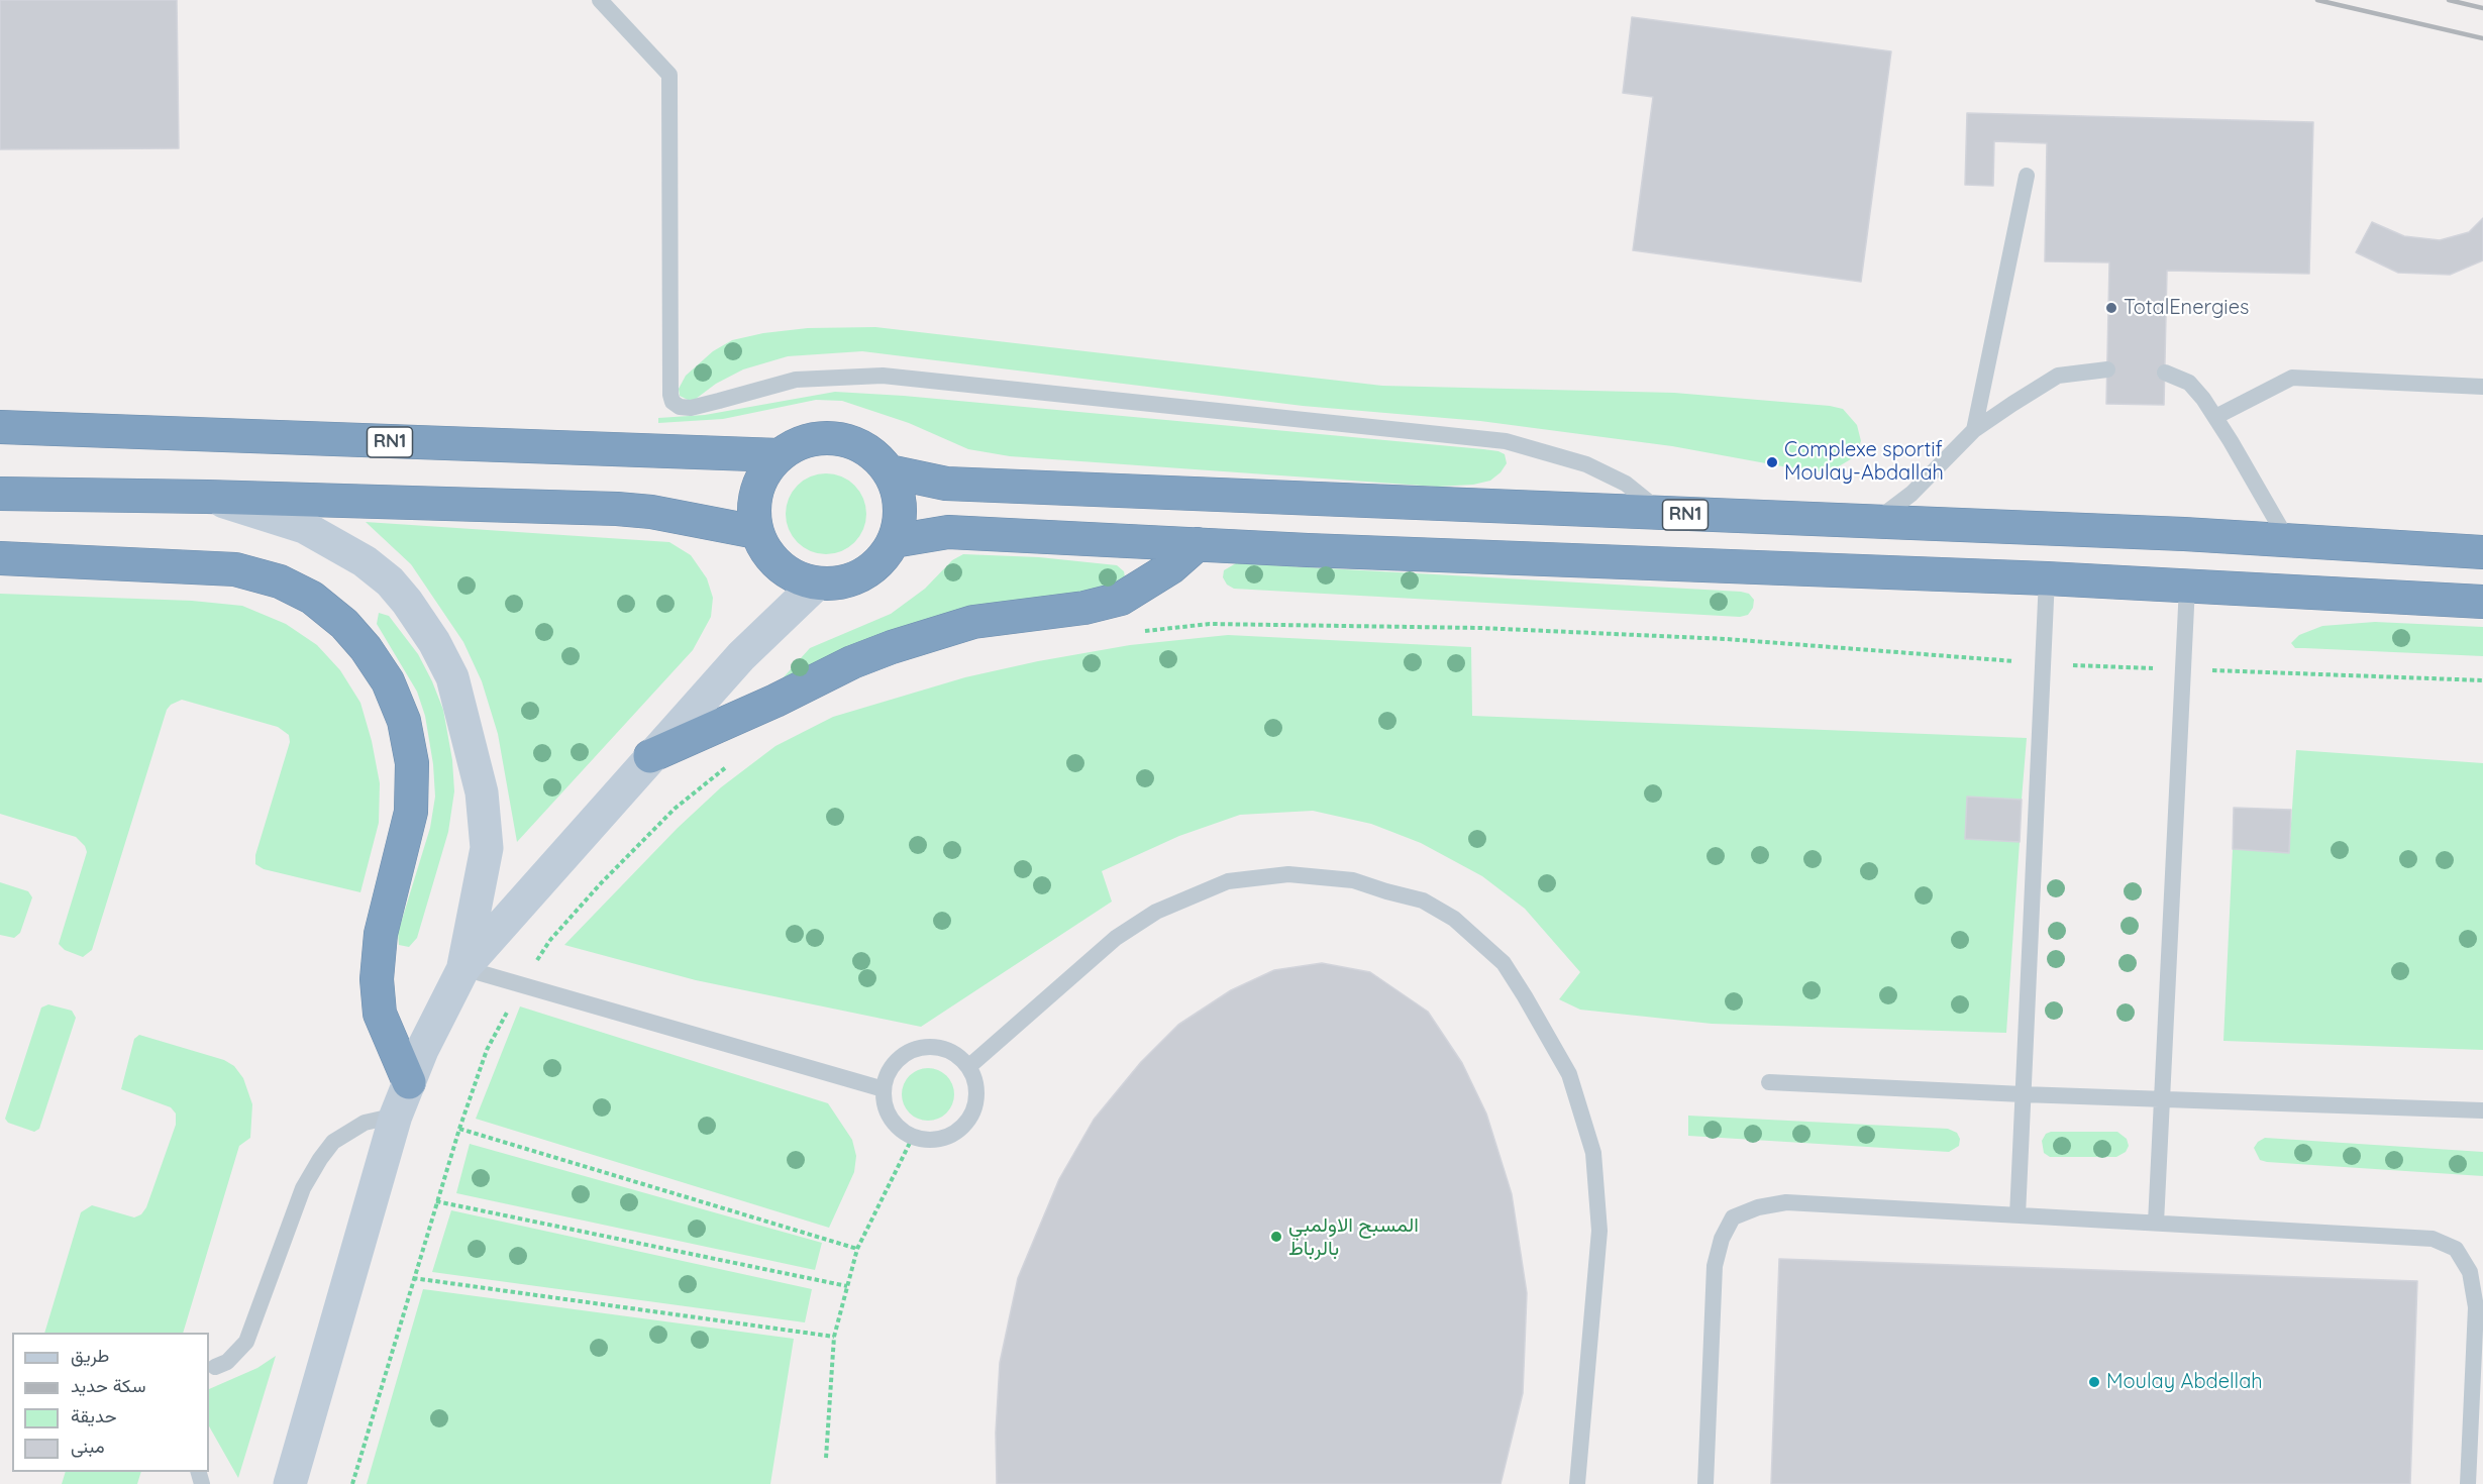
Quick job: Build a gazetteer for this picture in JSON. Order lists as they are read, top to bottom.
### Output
{
  "streets": {
    "highway": ["RN1"]
  },
  "places": [
    "TotalEnergies",
    "Complexe sportif Moulay-Abdallah",
    "المسبح الاولمبي بالرباط",
    "Moulay Abdellah"
  ],
  "legend": [
    "طريق",
    "سكة حديد",
    "حديقة",
    "مبنى"
  ]
}
